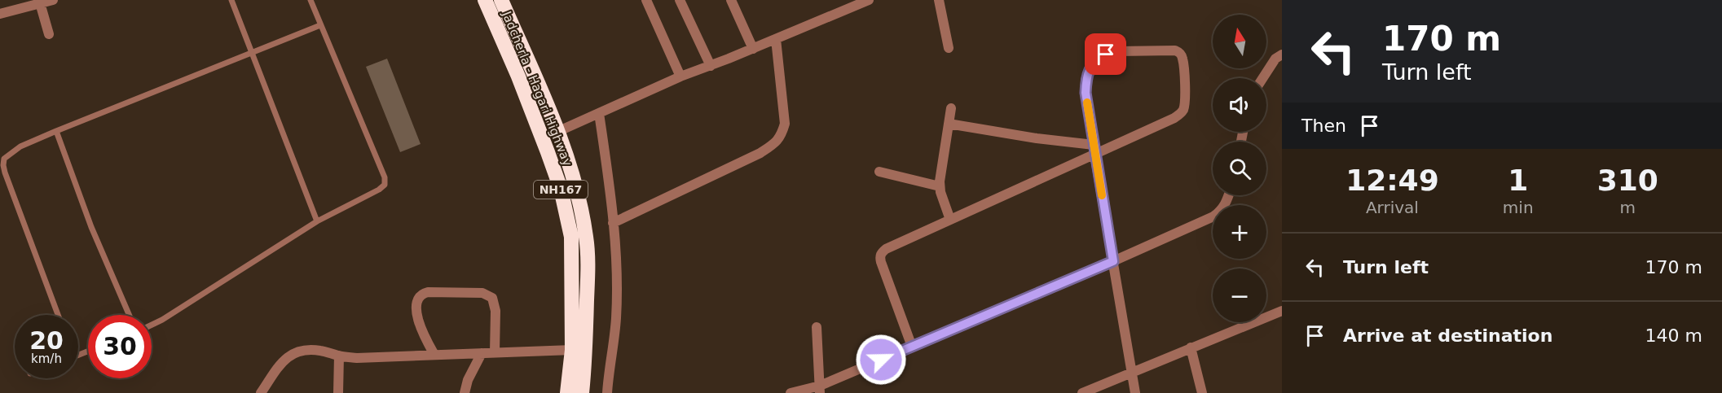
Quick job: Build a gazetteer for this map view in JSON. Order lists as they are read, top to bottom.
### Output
{
  "streets": {
    "highway": ["Jadcherla - Hagari Highway", "NH167"]
  },
  "north": "top",
  "page": {
    "turn": ["170 m", "Turn left"],
    "map_buttons": ["+", "−"],
    "then": "Then",
    "eta": [
      "12:49",
      "Arrival",
      "1",
      "min",
      "310",
      "m"
    ],
    "list": [
      {
        "name": "Turn left",
        "value": "170 m"
      },
      {
        "name": "Arrive at destination",
        "value": "140 m"
      }
    ],
    "speed": "20 km/h",
    "limit": "30"
  }
}
